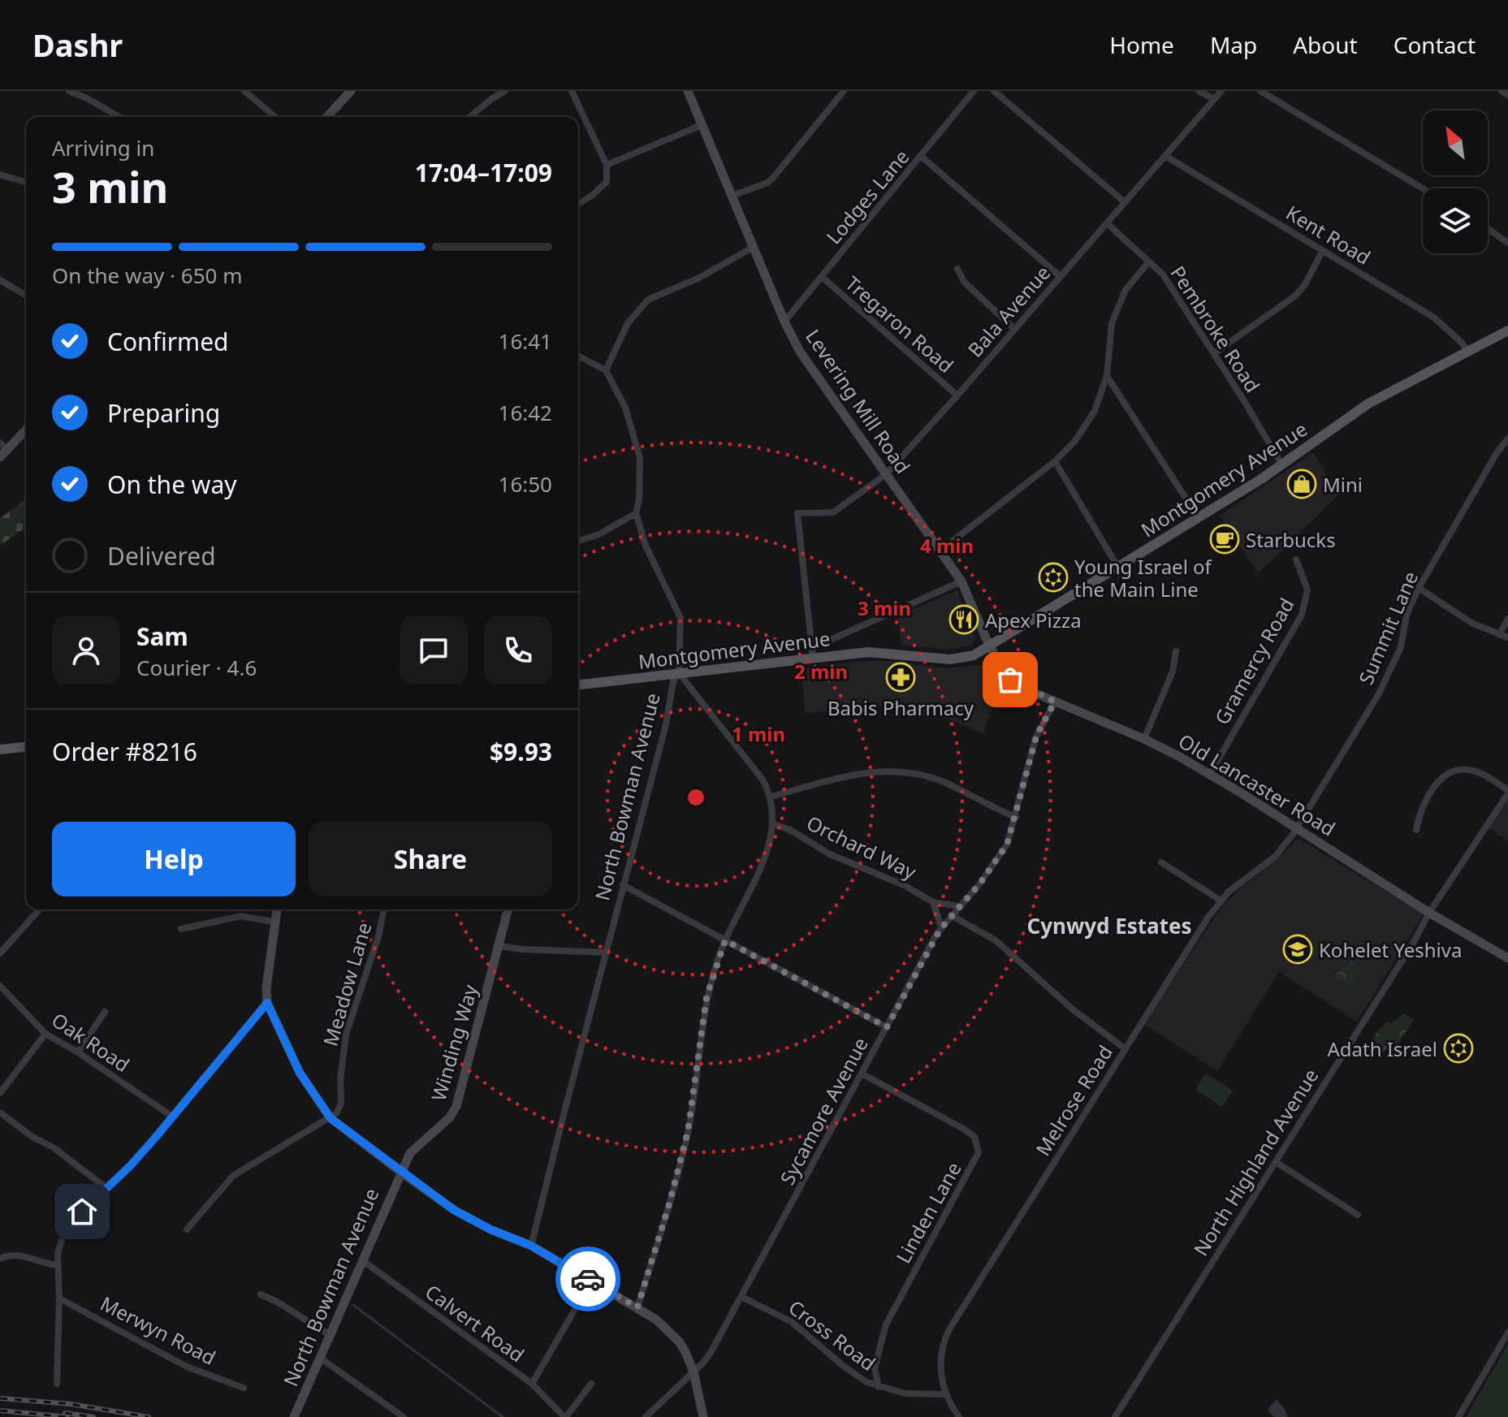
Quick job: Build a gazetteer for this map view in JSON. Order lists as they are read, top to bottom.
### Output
{
  "streets": {
    "main road": ["Montgomery Avenue"],
    "street": [
      "Lodges Lane",
      "Kent Road",
      "Bala Avenue",
      "Tregaron Road",
      "Pembroke Road",
      "Levering Mill Road",
      "Summit Lane",
      "Gramercy Road",
      "Old Lancaster Road",
      "North Bowman Avenue",
      "Orchard Way",
      "Meadow Lane",
      "Oak Road",
      "Winding Way",
      "Melrose Road",
      "Sycamore Avenue",
      "North Highland Avenue",
      "Linden Lane",
      "Calvert Road",
      "Merwyn Road",
      "Cross Road"
    ]
  },
  "crossings": [
    ["Lodges Lane", "Tregaron Road"],
    ["Lodges Lane", "Levering Mill Road"],
    ["Kent Road", "Bala Avenue"],
    ["Kent Road", "Montgomery Avenue"],
    ["Bala Avenue", "Tregaron Road"],
    ["Bala Avenue", "Pembroke Road"],
    ["Bala Avenue", "Levering Mill Road"],
    ["Bala Avenue", "Montgomery Avenue"],
    ["Pembroke Road", "Montgomery Avenue"],
    ["Levering Mill Road", "Montgomery Avenue"],
    ["Levering Mill Road", "Old Lancaster Road"],
    ["Montgomery Avenue", "Old Lancaster Road"],
    ["Montgomery Avenue", "North Bowman Avenue"],
    ["Summit Lane", "Old Lancaster Road"],
    ["Summit Lane", "Melrose Road"],
    ["Gramercy Road", "Old Lancaster Road"],
    ["Old Lancaster Road", "Melrose Road"],
    ["Old Lancaster Road", "Sycamore Avenue"],
    ["Old Lancaster Road", "North Highland Avenue"],
    ["North Bowman Avenue", "Winding Way"],
    ["North Bowman Avenue", "Calvert Road"],
    ["Orchard Way", "Sycamore Avenue"],
    ["Melrose Road", "Cross Road"],
    ["Sycamore Avenue", "Linden Lane"],
    ["Sycamore Avenue", "Cross Road"],
    ["Linden Lane", "Cross Road"]
  ],
  "districts": ["Cynwyd Estates"],
  "places": {
    "shop": ["Mini"],
    "cafe": ["Starbucks"],
    "synagogue": ["Young Israel of the Main Line", "Adath Israel"],
    "restaurant": ["Apex Pizza"],
    "pharmacy": ["Babis Pharmacy"],
    "school or university": ["Kohelet Yeshiva"]
  },
  "north": "top left",
  "page": {
    "header": "Dashr",
    "nav": [
      "Home",
      "Map",
      "About",
      "Contact"
    ],
    "heading": ["3 min", "Arriving in", "17:04–17:09"],
    "panel": [
      "Sam",
      "Courier · 4.6",
      "Order #8216",
      "$9.93"
    ],
    "bar": "On the way · 650 m",
    "list": [
      ["Confirmed", "16:41"],
      ["Preparing", "16:42"],
      ["On the way", "16:50"],
      "Delivered"
    ],
    "buttons": ["Help", "Share"]
  },
  "rings": [
    "4 min",
    "3 min",
    "2 min",
    "1 min"
  ]
}
